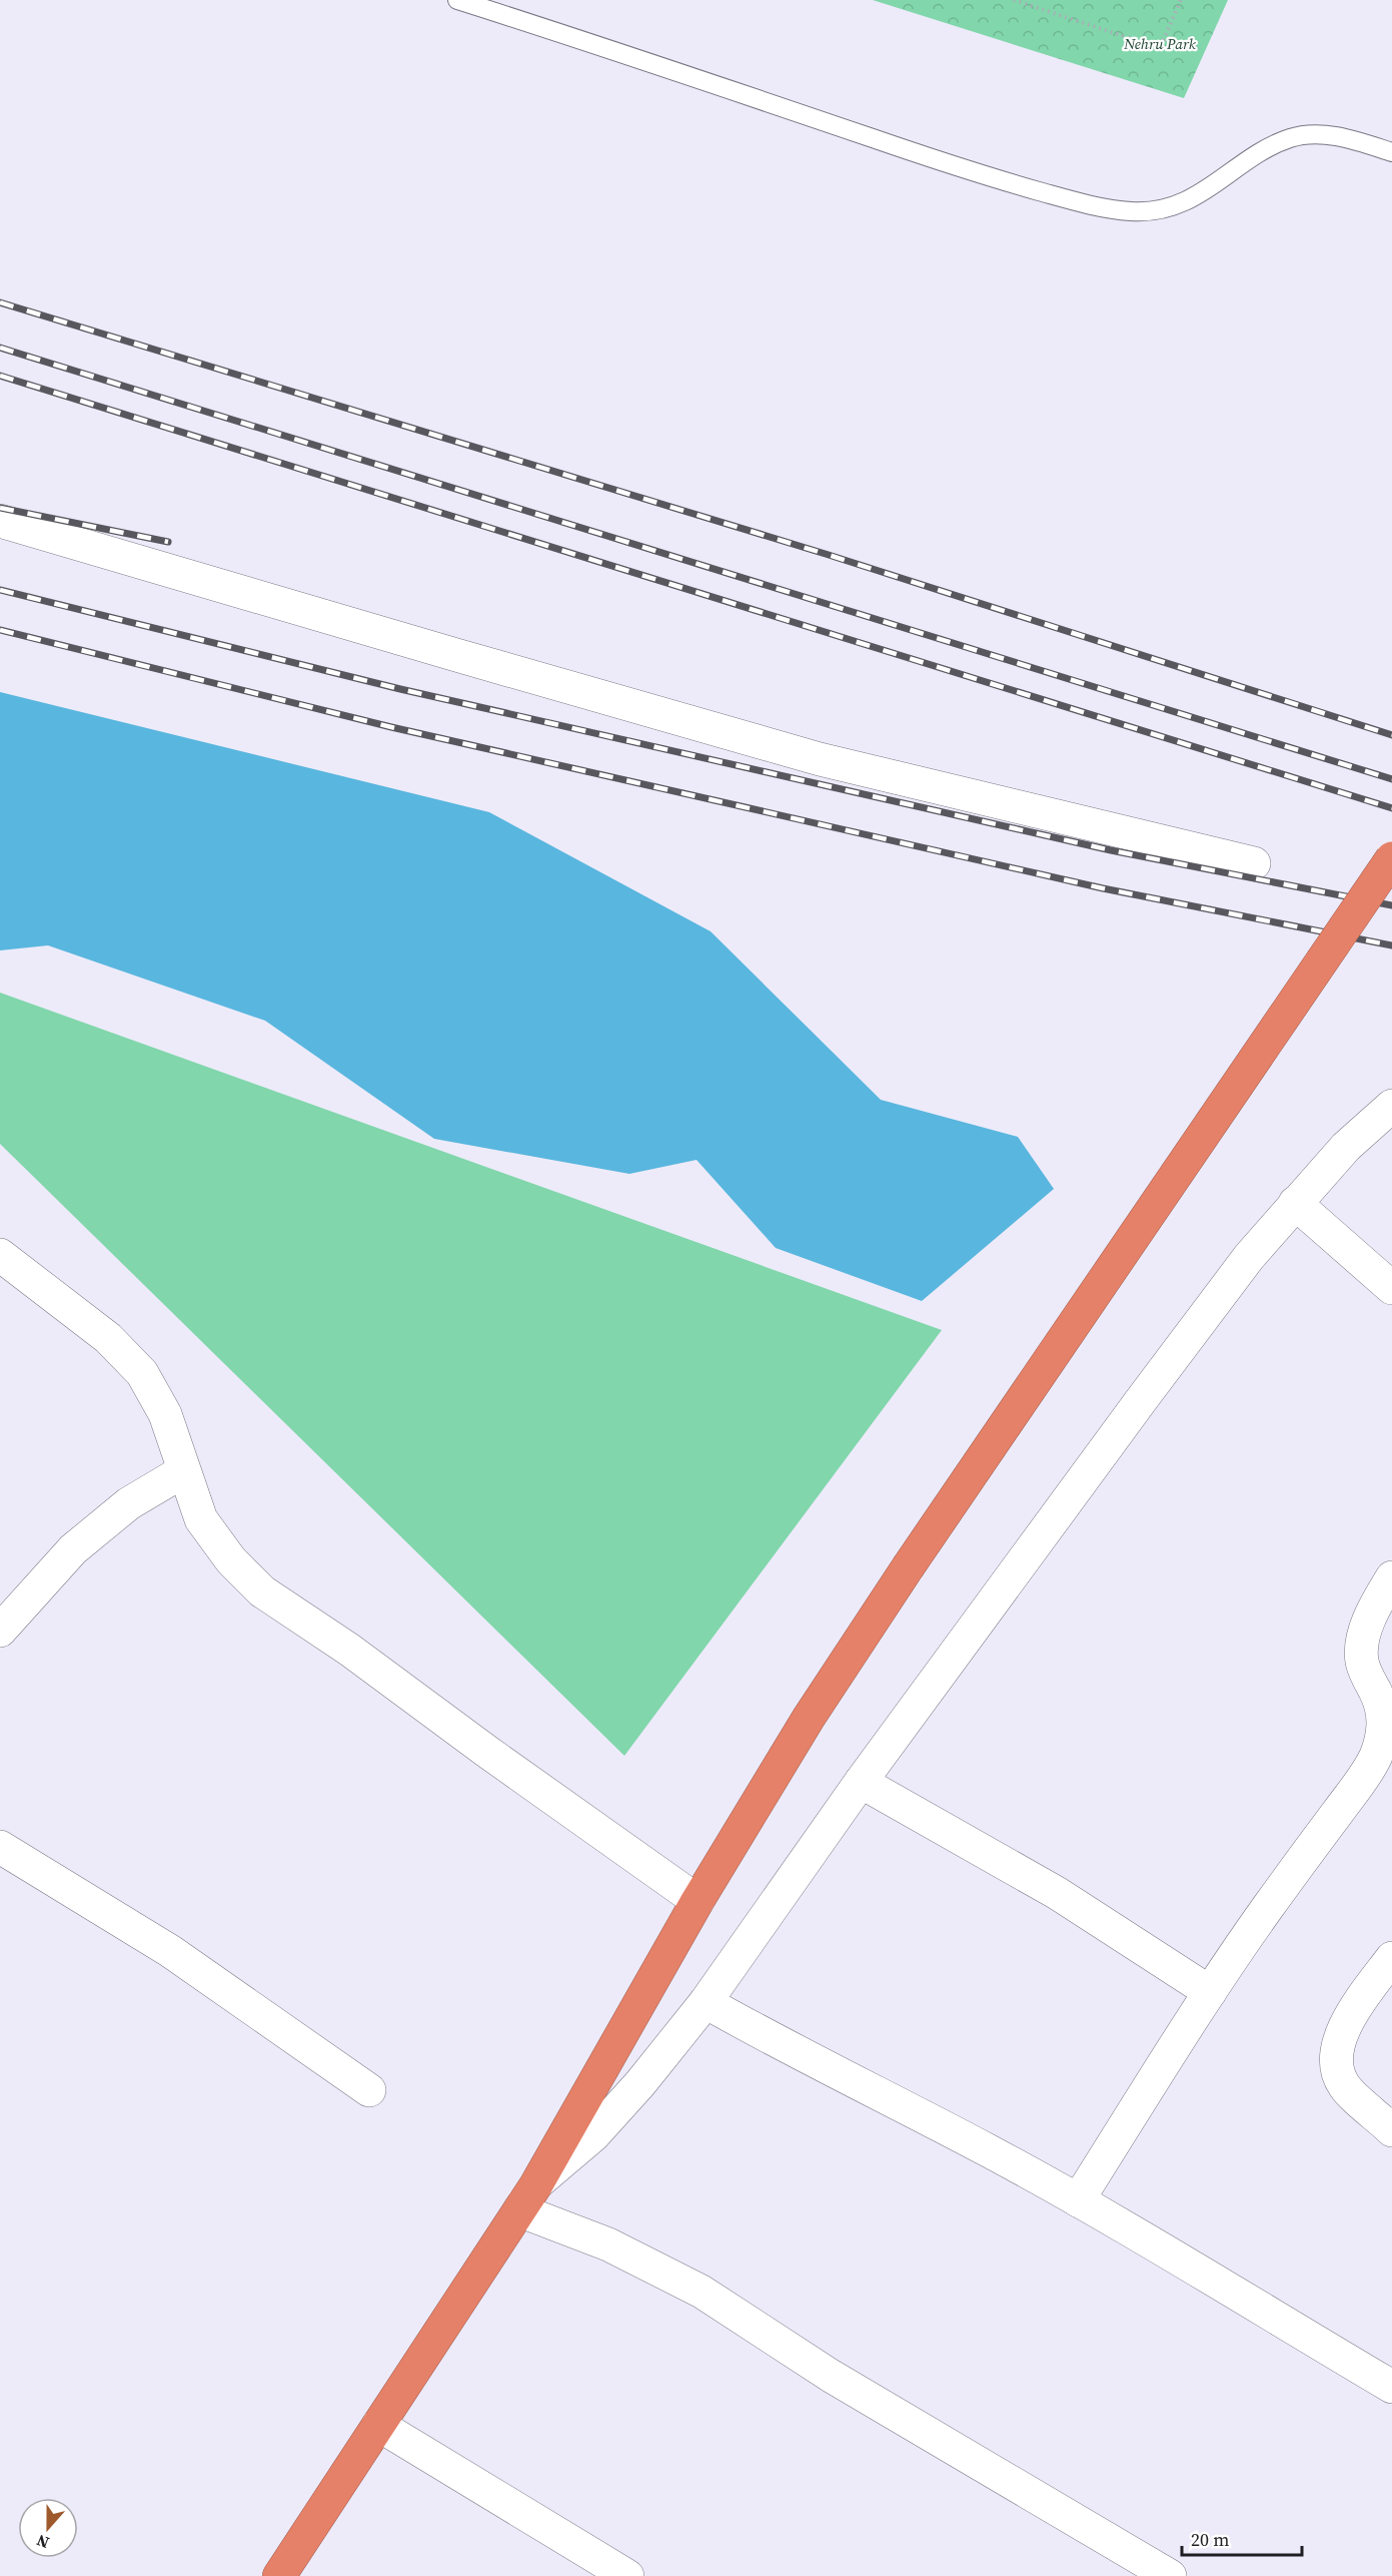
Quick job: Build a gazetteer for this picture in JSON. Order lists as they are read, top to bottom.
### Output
{
  "parks": ["Nehru Park"],
  "scale_bar": "20 m",
  "north": "bottom"
}
